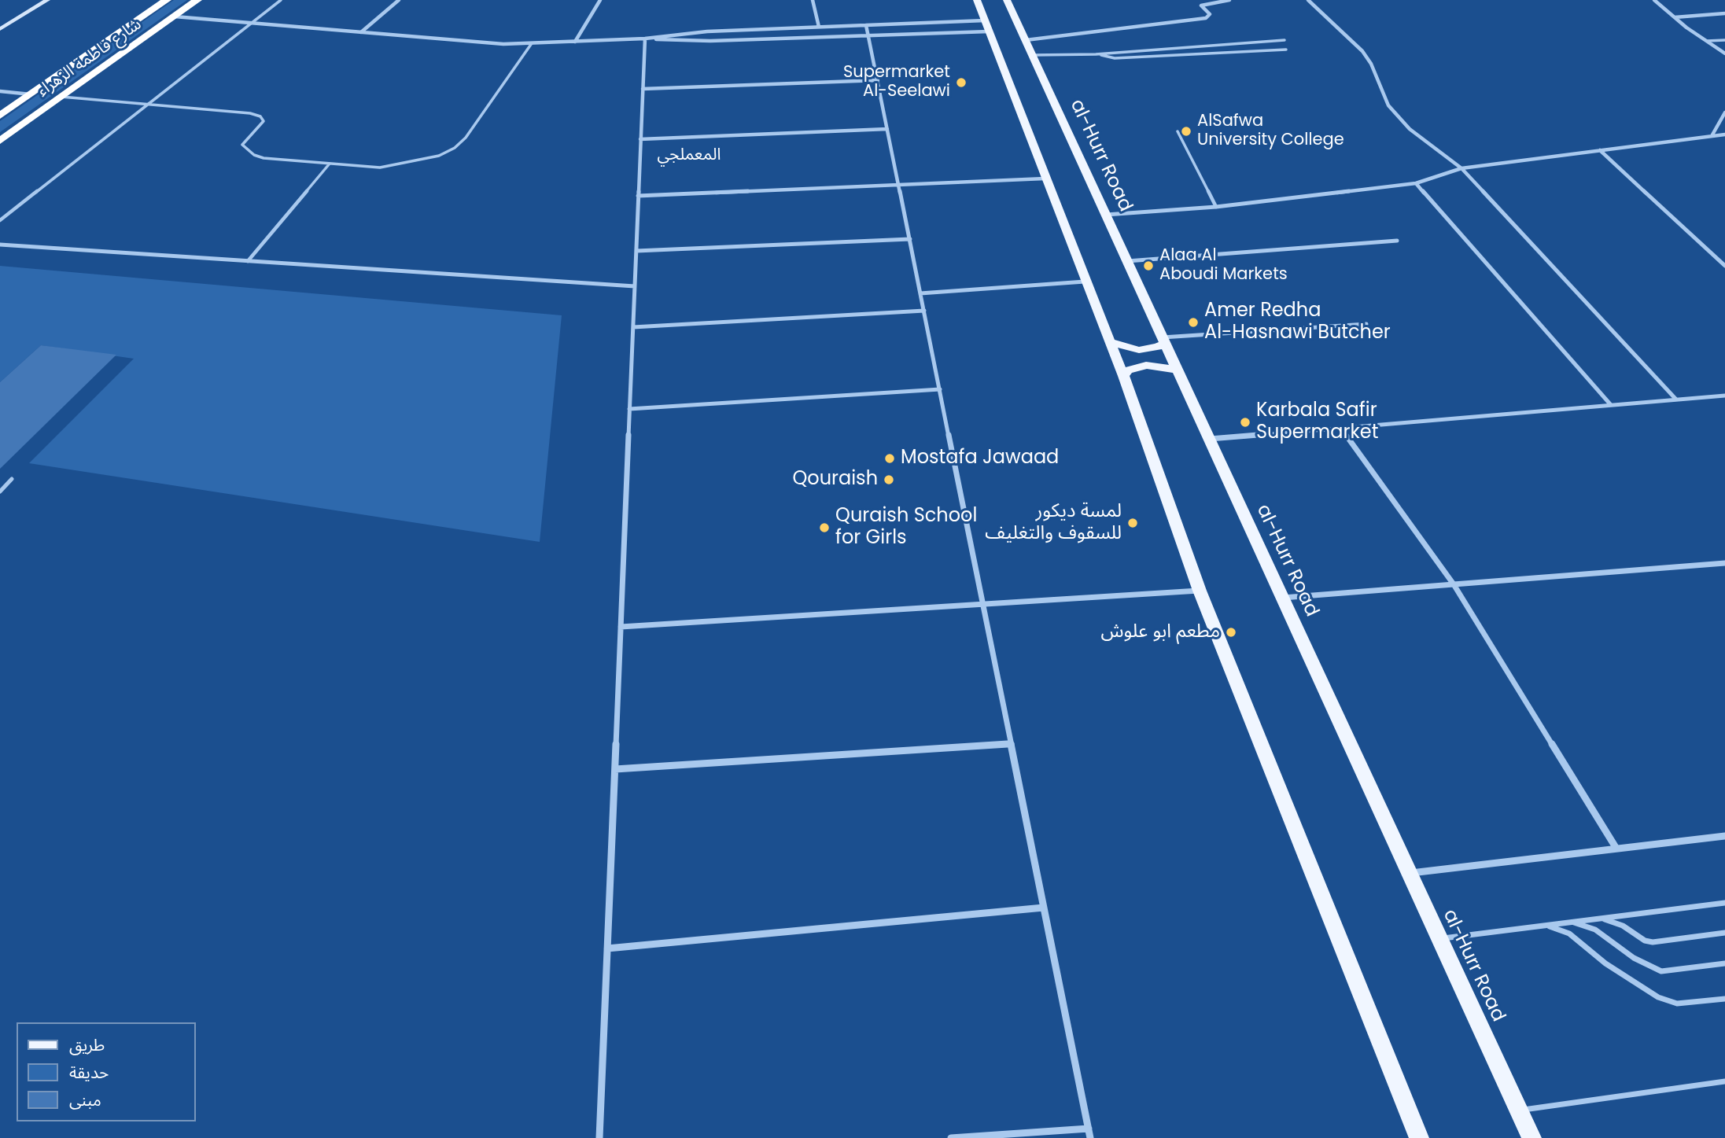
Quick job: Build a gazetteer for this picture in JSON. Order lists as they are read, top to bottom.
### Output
{
  "streets": {
    "highway": ["شارع فاطمة الزهراء"],
    "main road": ["al-Hurr Road"]
  },
  "districts": ["المعملجي"],
  "places": [
    "Supermarket Al-Seelawi",
    "AlSafwa University College",
    "Alaa Al Aboudi Markets",
    "Amer Redha Al-Hasnawi Butcher",
    "Karbala Safir Supermarket",
    "Mostafa Jawaad",
    "Qouraish",
    "لمسة ديكور للسقوف والتغليف",
    "Quraish School for Girls",
    "مطعم ابو علوش"
  ],
  "legend": ["طريق", "حديقة", "مبنى"]
}
